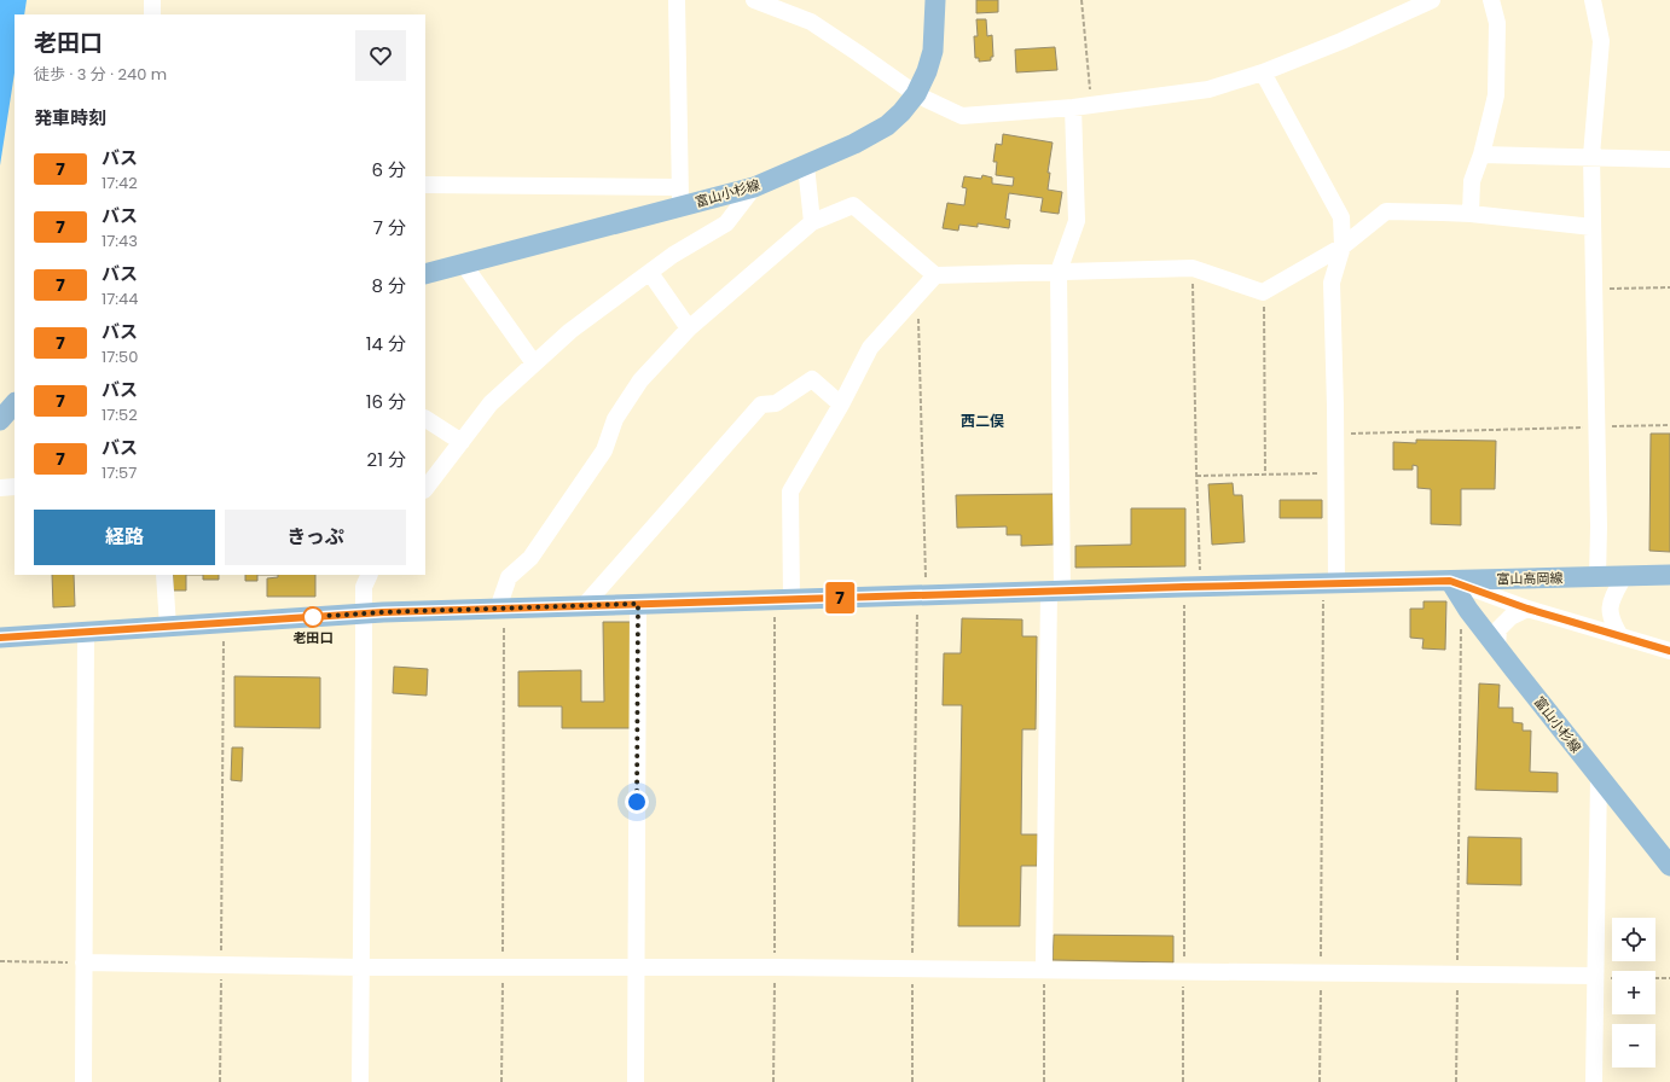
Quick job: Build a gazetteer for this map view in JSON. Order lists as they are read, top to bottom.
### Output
{
  "streets": {
    "main road": ["富山小杉線", "富山高岡線"]
  },
  "crossings": [
    ["富山小杉線", "富山高岡線"]
  ],
  "districts": ["西二俣"],
  "places": ["老田口"],
  "lines": ["bus line 7"],
  "page": {
    "on_map": "7",
    "heading": [
      ["老田口", "徒歩 · 3 分 · 240 m"],
      "発車時刻"
    ],
    "list": [
      {
        "mark": "7",
        "name": "バス",
        "note": "17:42",
        "value": "6 分"
      },
      {
        "mark": "7",
        "name": "バス",
        "note": "17:43",
        "value": "7 分"
      },
      {
        "mark": "7",
        "name": "バス",
        "note": "17:44",
        "value": "8 分"
      },
      {
        "mark": "7",
        "name": "バス",
        "note": "17:50",
        "value": "14 分"
      },
      {
        "mark": "7",
        "name": "バス",
        "note": "17:52",
        "value": "16 分"
      },
      {
        "mark": "7",
        "name": "バス",
        "note": "17:57",
        "value": "21 分"
      }
    ],
    "buttons": ["経路", "きっぷ"],
    "map_buttons": ["+", "−"]
  }
}
